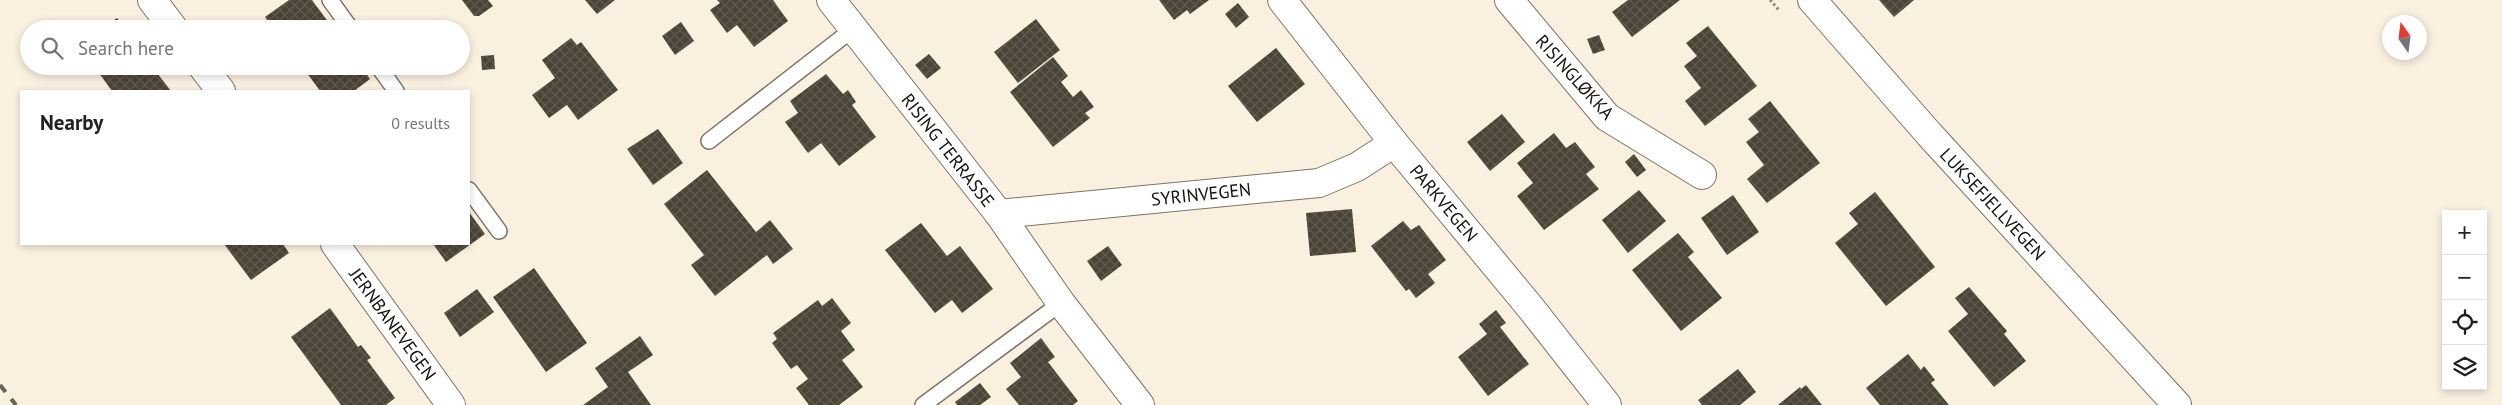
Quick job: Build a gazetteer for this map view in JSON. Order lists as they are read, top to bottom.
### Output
{
  "streets": {
    "street": [
      "RISINGLØKKA",
      "RISING TERRASSE",
      "SYRINVEGEN",
      "PARKVEGEN",
      "LUKSEFJELLVEGEN",
      "JERNBANEVEGEN"
    ]
  },
  "crossings": [
    ["RISING TERRASSE", "SYRINVEGEN"],
    ["SYRINVEGEN", "PARKVEGEN"]
  ],
  "north": "top",
  "page": {
    "search": "Search here",
    "heading": ["Nearby", "0 results"],
    "map_buttons": ["+", "−"]
  }
}
